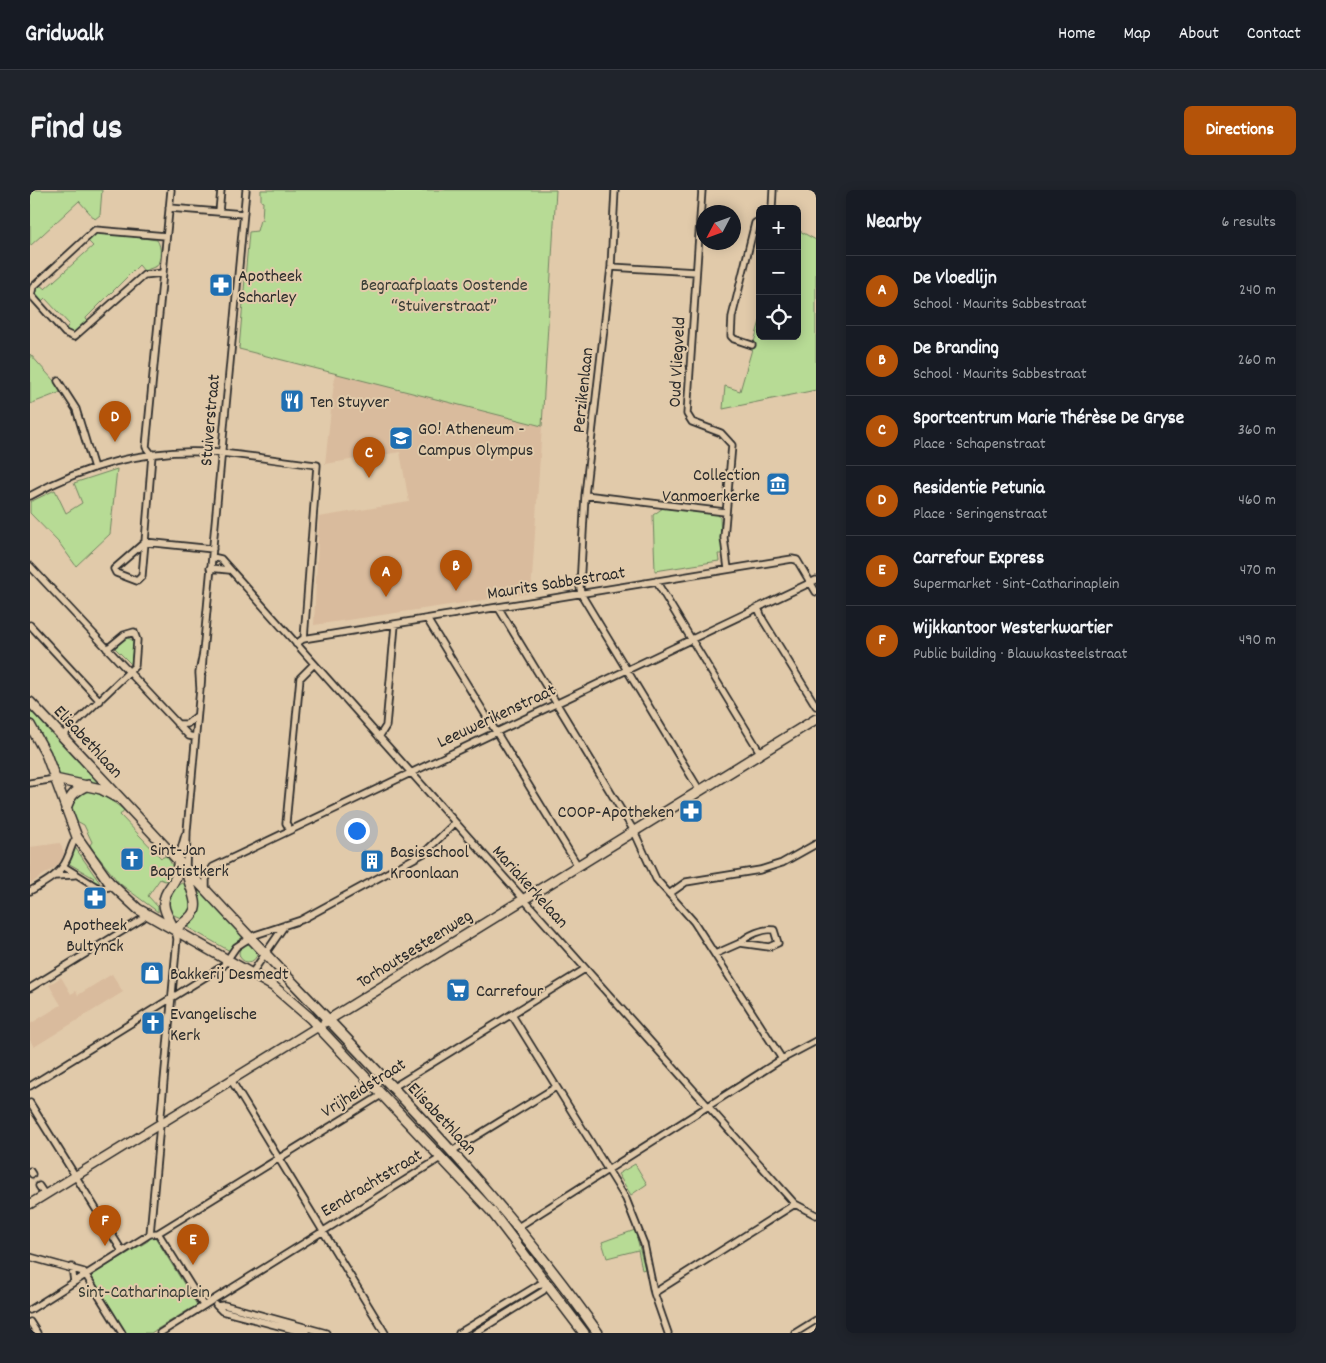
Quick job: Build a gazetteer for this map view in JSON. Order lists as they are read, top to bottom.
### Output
{
  "streets": {
    "main road": [
      "Elisabethlaan",
      "Torhoutsesteenweg",
      "Vrijheidstraat",
      "Eendrachtstraat"
    ],
    "street": [
      "Oud Vliegveld",
      "Perzikenlaan",
      "Stuiverstraat",
      "Maurits Sabbestraat",
      "Leeuwerikenstraat",
      "Mariakerkelaan"
    ]
  },
  "crossings": [
    ["Oud Vliegveld", "Maurits Sabbestraat"],
    ["Perzikenlaan", "Maurits Sabbestraat"],
    ["Stuiverstraat", "Elisabethlaan"],
    ["Stuiverstraat", "Mariakerkelaan"],
    ["Maurits Sabbestraat", "Leeuwerikenstraat"],
    ["Maurits Sabbestraat", "Mariakerkelaan"],
    ["Leeuwerikenstraat", "Elisabethlaan"],
    ["Leeuwerikenstraat", "Mariakerkelaan"],
    ["Elisabethlaan", "Torhoutsesteenweg"],
    ["Elisabethlaan", "Vrijheidstraat"],
    ["Elisabethlaan", "Eendrachtstraat"],
    ["Mariakerkelaan", "Torhoutsesteenweg"],
    ["Mariakerkelaan", "Vrijheidstraat"]
  ],
  "parks": ["Begraafplaats Oostende “Stuiverstraat”", "Sint-Catharinaplein"],
  "places": {
    "pharmacy": ["Apotheek Scharley", "COOP-Apotheken", "Apotheek Bultynck"],
    "restaurant": ["Ten Stuyver"],
    "school or university": ["GO! Atheneum - Campus Olympus"],
    "museum": ["Collection Vanmoerkerke"],
    "church": ["Sint-Jan Baptistkerk", "Evangelische Kerk"],
    "building": ["Basisschool Kroonlaan"],
    "shop": ["Bakkerij Desmedt"],
    "supermarket": ["Carrefour"]
  },
  "north": "bottom left",
  "page": {
    "header": "Gridwalk",
    "nav": [
      "Home",
      "Map",
      "About",
      "Contact"
    ],
    "title": "Find us",
    "buttons": "Directions",
    "heading": ["Nearby", "6 results"],
    "map_buttons": ["+", "−"],
    "list": [
      {
        "mark": "A",
        "name": "De Vloedlijn",
        "note": "School · Maurits Sabbestraat",
        "value": "240 m"
      },
      {
        "mark": "B",
        "name": "De Branding",
        "note": "School · Maurits Sabbestraat",
        "value": "260 m"
      },
      {
        "mark": "C",
        "name": "Sportcentrum Marie Thérèse De Gryse",
        "note": "Place · Schapenstraat",
        "value": "360 m"
      },
      {
        "mark": "D",
        "name": "Residentie Petunia",
        "note": "Place · Seringenstraat",
        "value": "460 m"
      },
      {
        "mark": "E",
        "name": "Carrefour Express",
        "note": "Supermarket · Sint-Catharinaplein",
        "value": "470 m"
      },
      {
        "mark": "F",
        "name": "Wijkkantoor Westerkwartier",
        "note": "Public building · Blauwkasteelstraat",
        "value": "490 m"
      }
    ],
    "pins": [
      "D",
      "C",
      "B",
      "A",
      "F",
      "E"
    ]
  }
}
